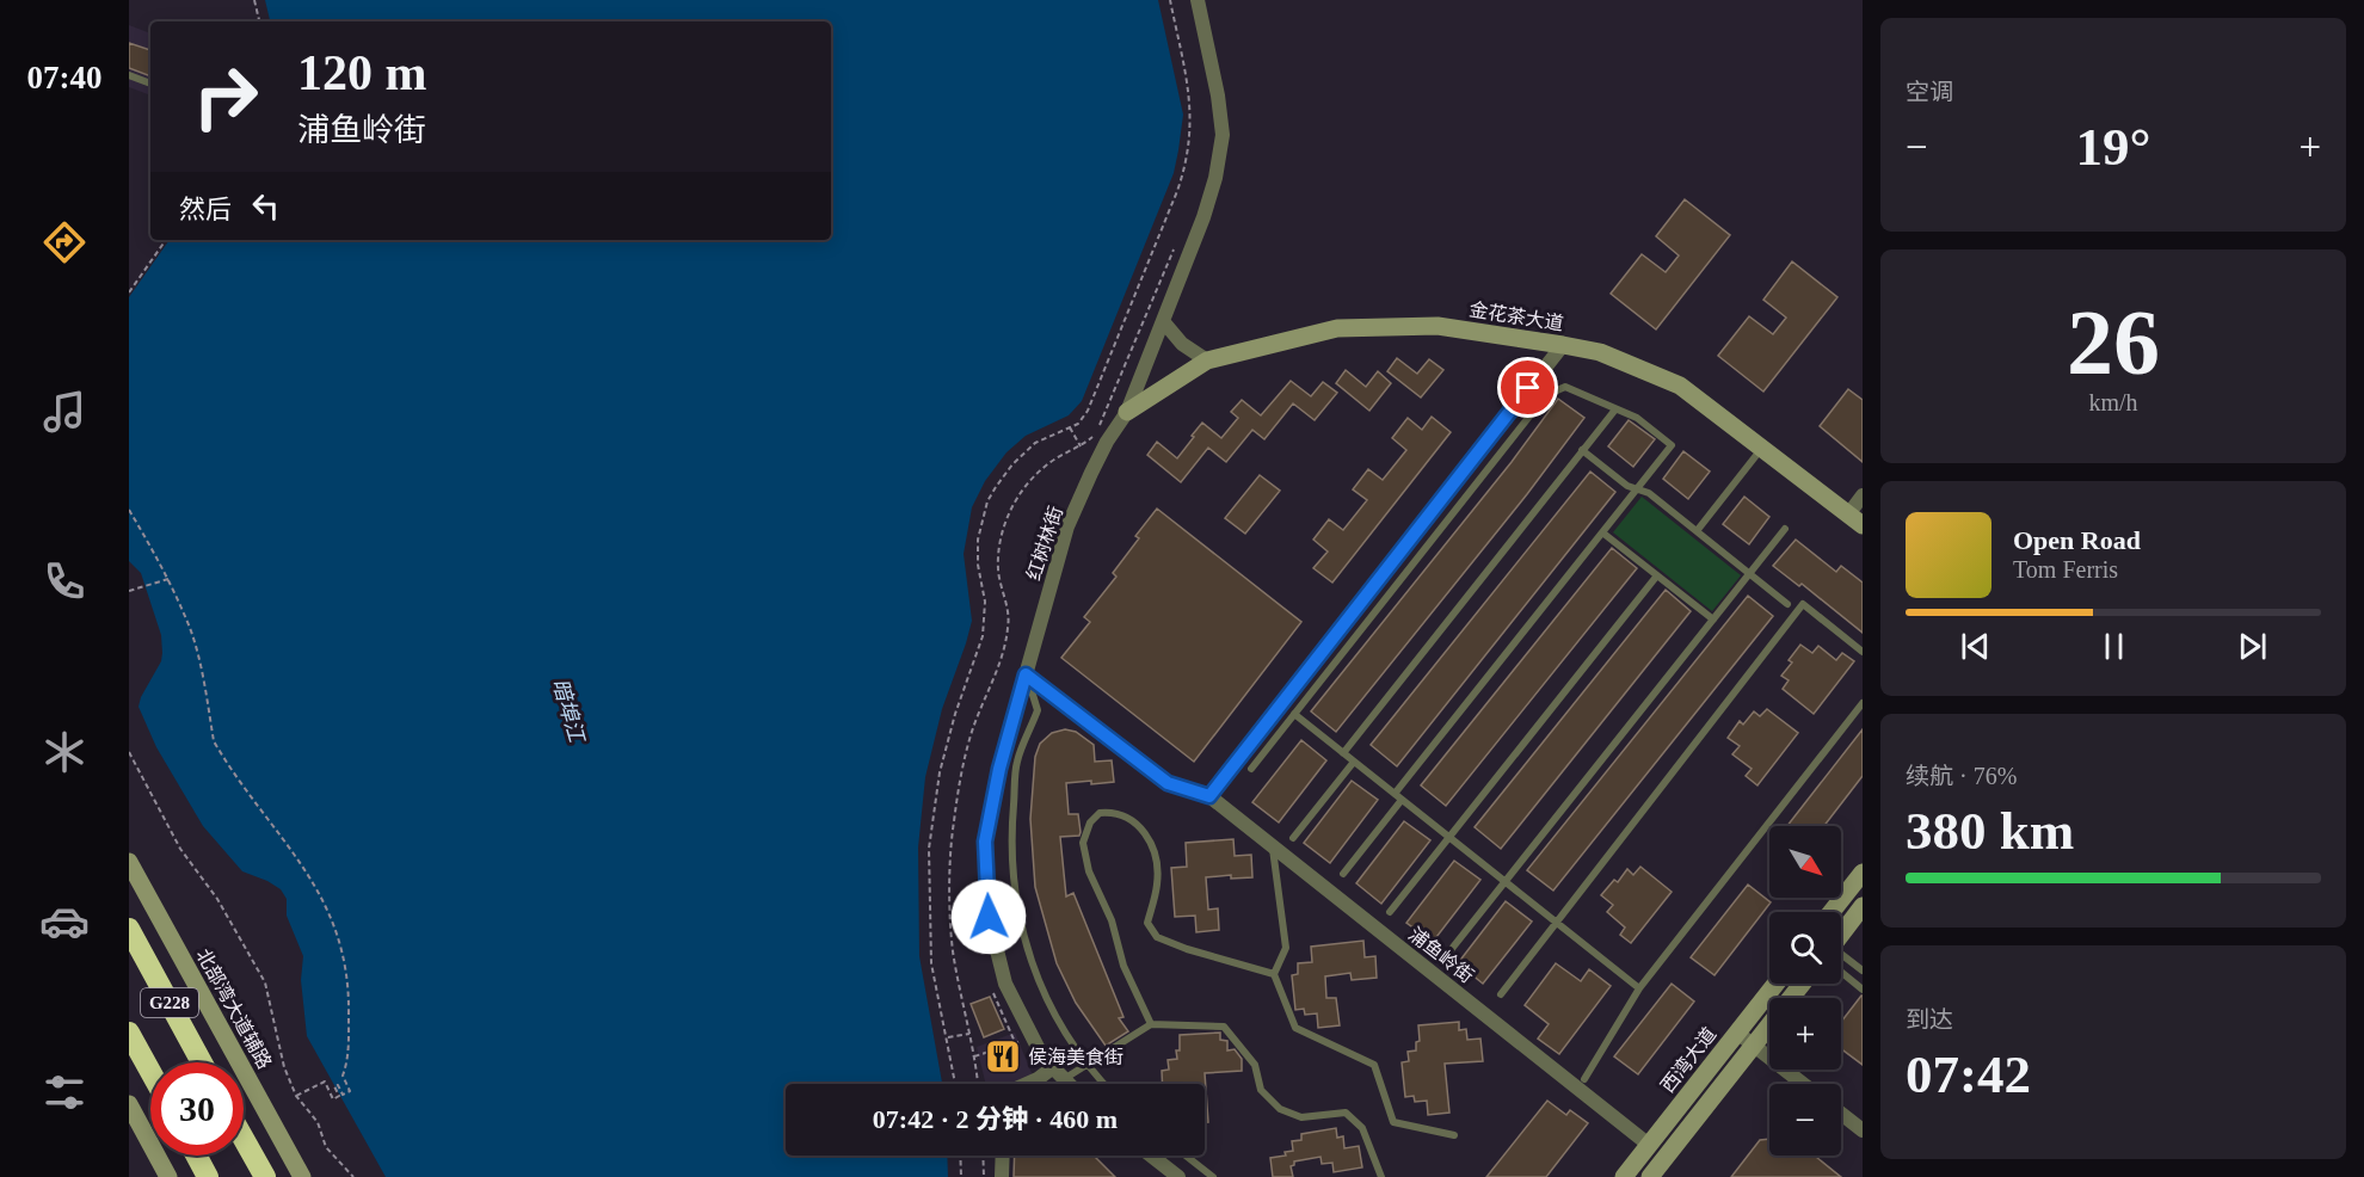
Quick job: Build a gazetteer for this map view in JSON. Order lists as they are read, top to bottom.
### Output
{
  "streets": {
    "highway": ["G228"],
    "main road": ["金花茶大道", "北部湾大道辅路", "西湾大道"],
    "street": ["红树林街", "浦鱼岭街"]
  },
  "crossings": [
    ["金花茶大道", "红树林街"],
    ["红树林街", "浦鱼岭街"],
    ["浦鱼岭街", "西湾大道"]
  ],
  "water": ["暗埠江"],
  "places": {
    "restaurant": ["侯海美食街"]
  },
  "north": "bottom right",
  "page": {
    "tabs": "07:40",
    "tile": [
      "空调",
      ["26", "km/h"],
      ["续航 · 76%", "380 km"],
      ["到达", "07:42"]
    ],
    "turn": ["120 m", "浦鱼岭街"],
    "heat": ["−", "19°", "+"],
    "then": "然后",
    "song": ["Open Road", "Tom Ferris"],
    "map_buttons": ["+", "−"],
    "limit": "30",
    "trip": "07:42 · 2 分钟 · 460 m"
  }
}
